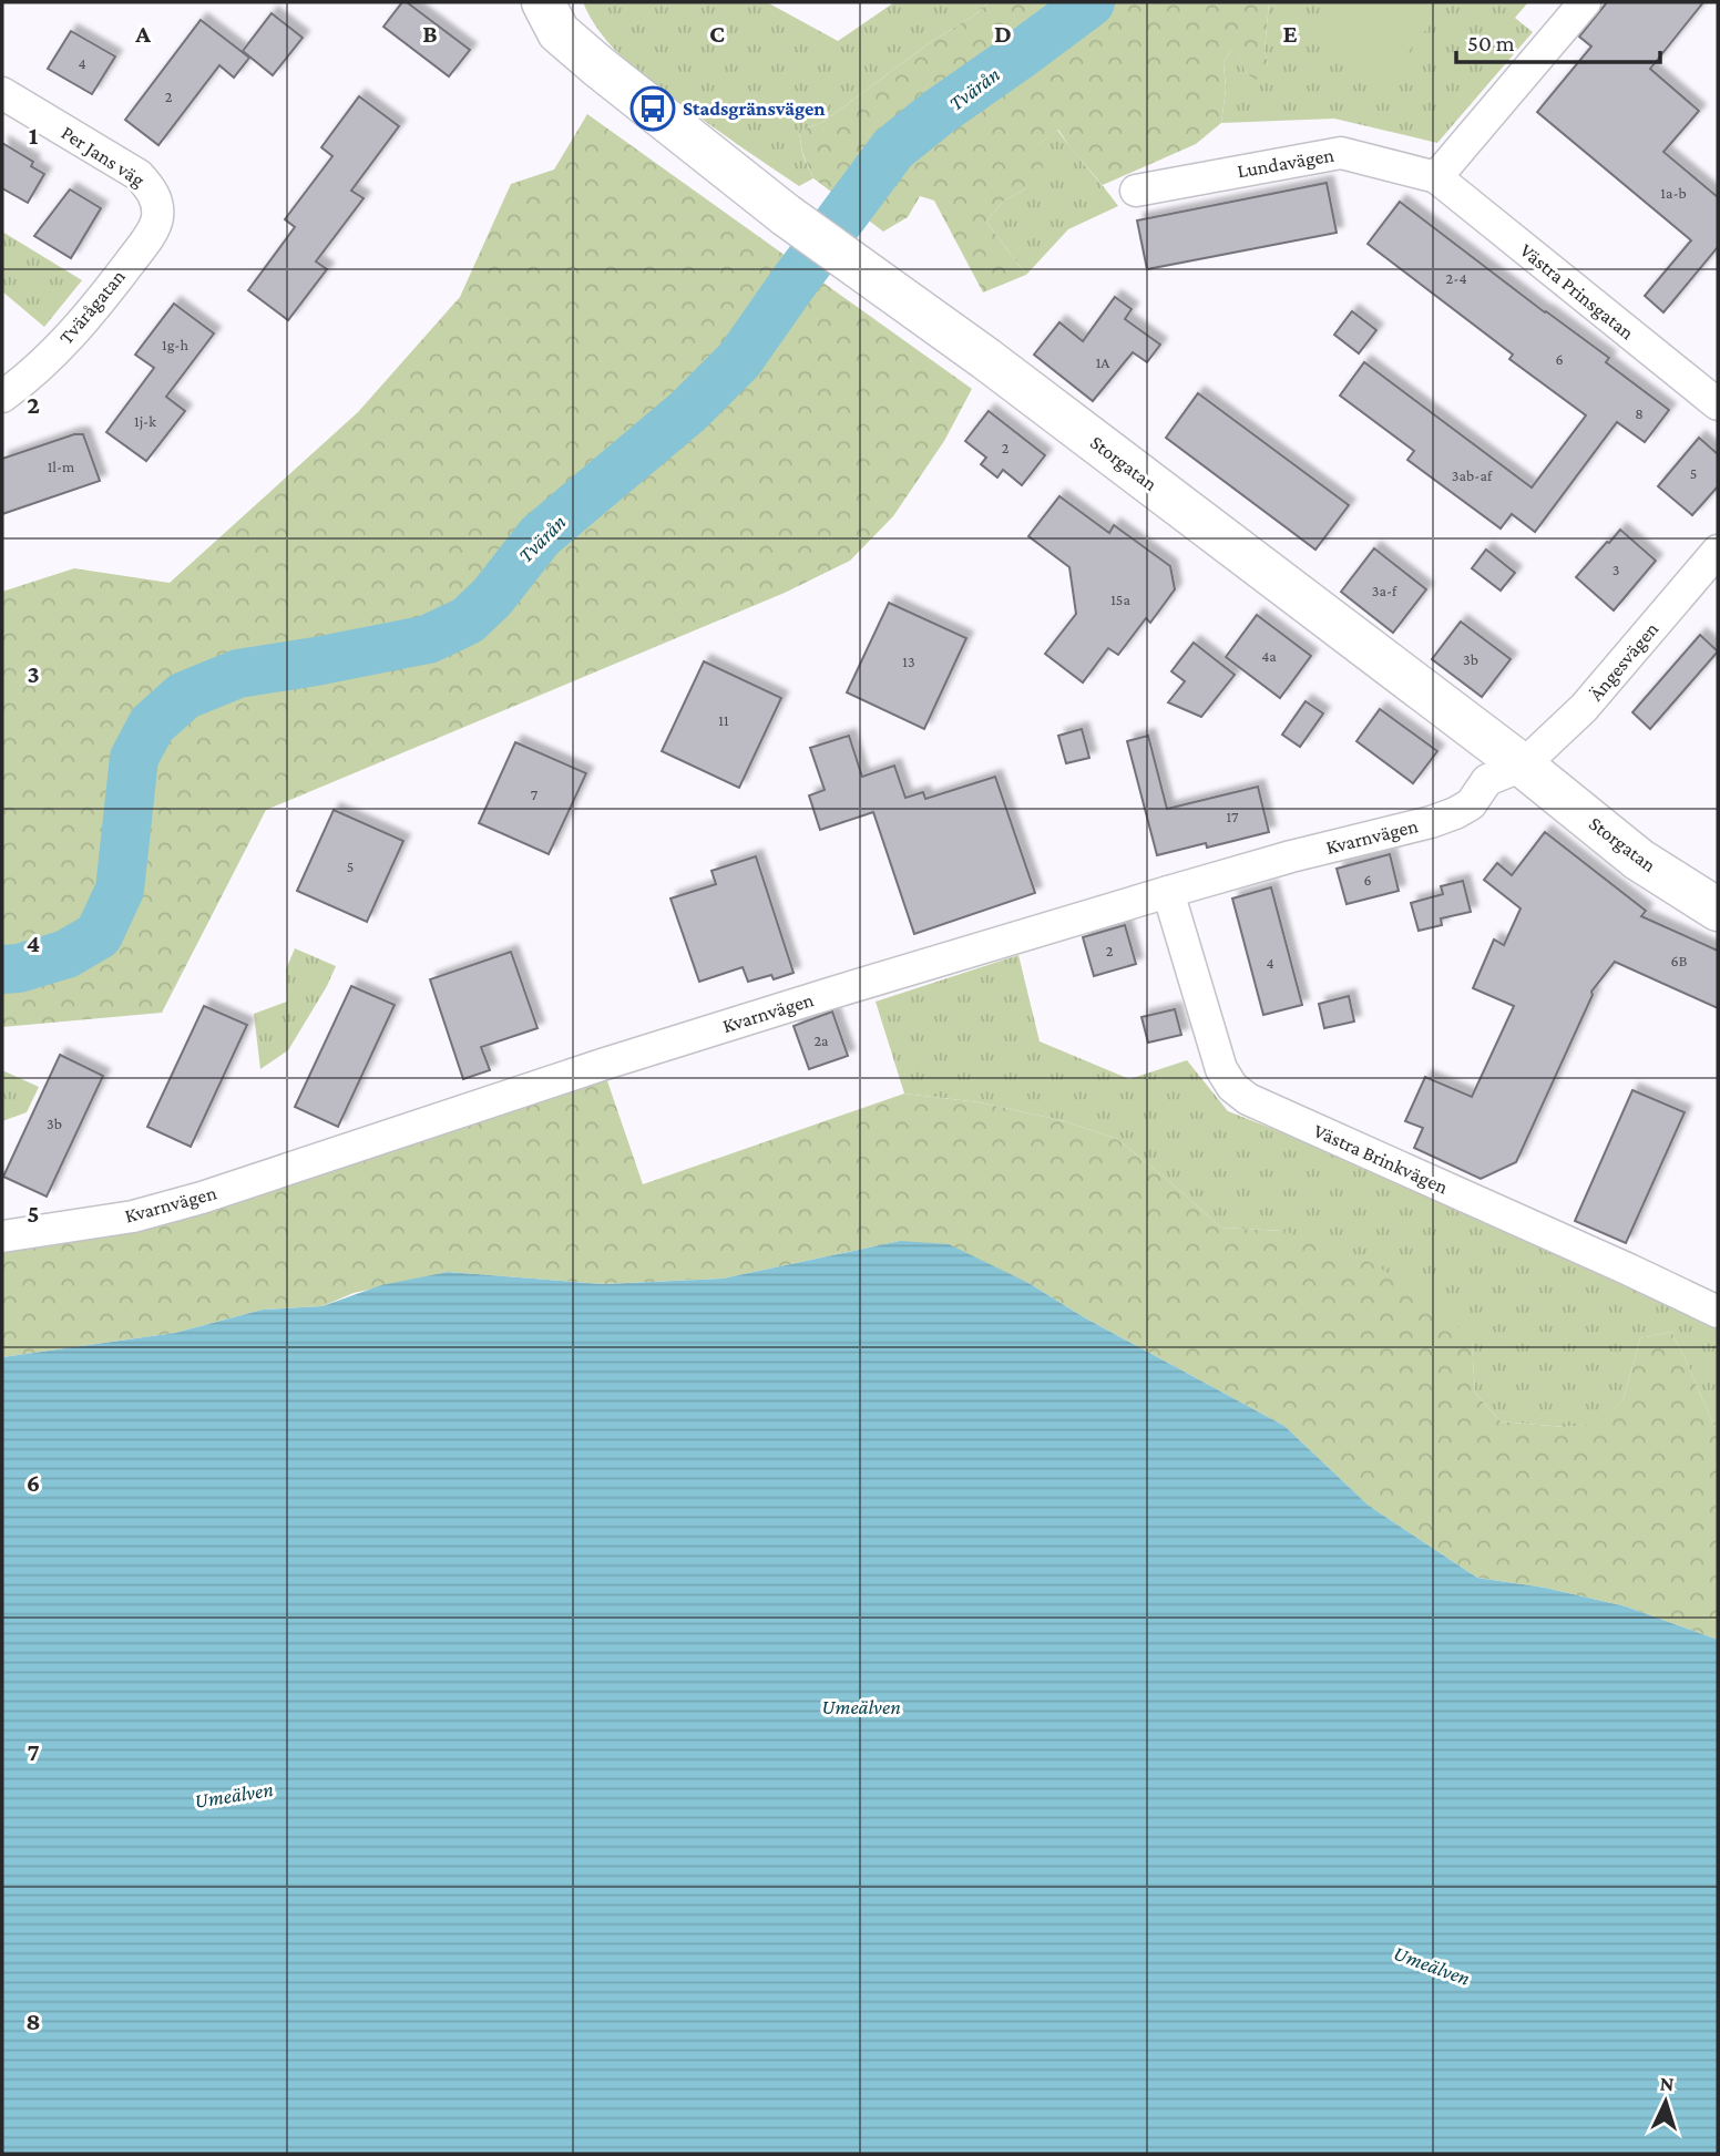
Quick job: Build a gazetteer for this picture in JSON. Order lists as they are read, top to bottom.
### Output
{
  "streets": {
    "street": [
      "Per Jans väg",
      "Lundavägen",
      "Västra Prinsgatan",
      "Tvärågatan",
      "Storgatan",
      "Ängesvägen",
      "Kvarnvägen",
      "Västra Brinkvägen"
    ]
  },
  "crossings": [
    ["Per Jans väg", "Tvärågatan"],
    ["Lundavägen", "Västra Prinsgatan"],
    ["Storgatan", "Ängesvägen"],
    ["Storgatan", "Kvarnvägen"],
    ["Ängesvägen", "Kvarnvägen"],
    ["Kvarnvägen", "Västra Brinkvägen"]
  ],
  "water": ["Tvärån", "Umeälven"],
  "places": {
    "bus stop": ["Stadsgränsvägen"]
  },
  "house_numbers": [
    "4",
    "2",
    "1a-b",
    "2-4",
    "1g-h",
    "6",
    "1A",
    "8",
    "1j-k",
    "2",
    "1l-m",
    "5",
    "3ab-af",
    "3",
    "3a-f",
    "15a",
    "4a",
    "3b",
    "13",
    "11",
    "7",
    "17",
    "5",
    "6",
    "2",
    "6B",
    "4",
    "2a",
    "3b"
  ],
  "scale_bar": "50 m",
  "north": "top",
  "grid": {
    "columns": [
      "A",
      "B",
      "C",
      "D",
      "E"
    ],
    "rows": [
      "1",
      "2",
      "3",
      "4",
      "5",
      "6",
      "7",
      "8"
    ]
  }
}
